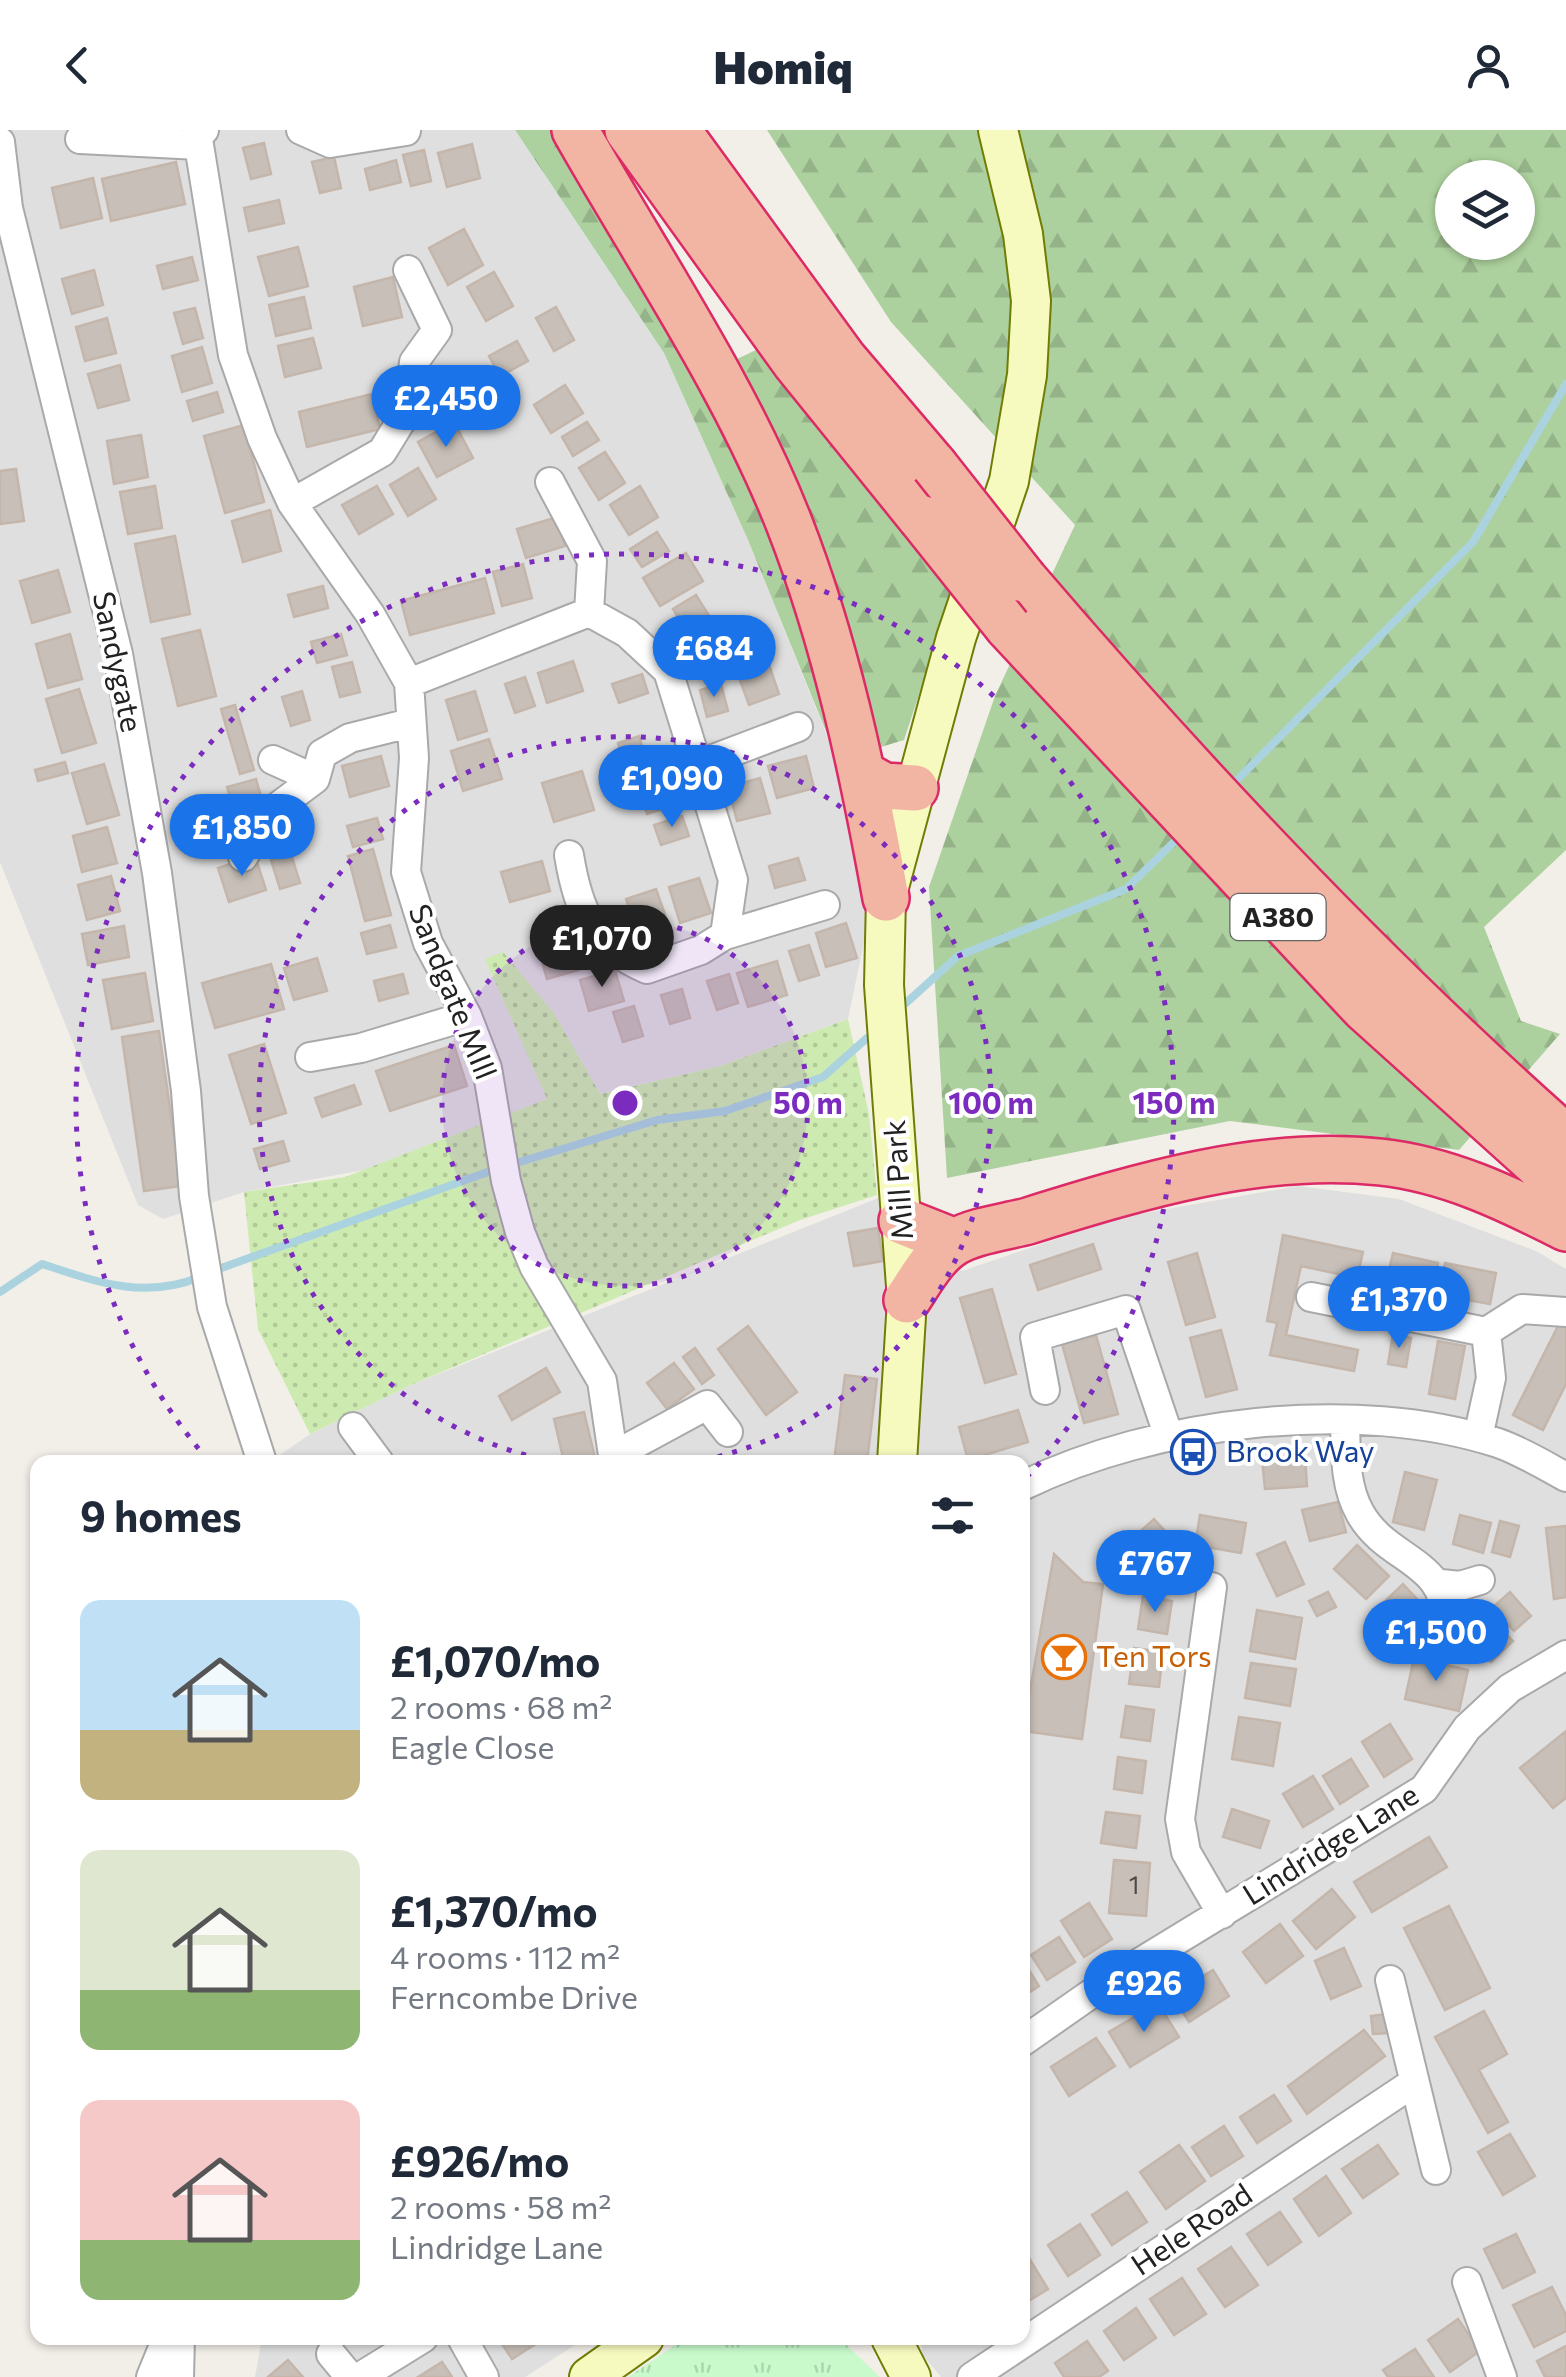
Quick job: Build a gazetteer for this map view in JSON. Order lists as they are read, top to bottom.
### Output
{
  "streets": {
    "highway": ["A380"],
    "main road": ["Mill Park"],
    "street": [
      "Sandygate",
      "Sandgate MIll",
      "Lindridge Lane",
      "Hele Road"
    ]
  },
  "places": {
    "bus stop": ["Brook Way"],
    "bar": ["Ten Tors"]
  },
  "house_numbers": ["1"],
  "page": {
    "header": "Homiq",
    "price": [
      "£2,450",
      "£684",
      "£1,090",
      "£1,850",
      "£1,070",
      "£1,370",
      "£767",
      "£1,500",
      "£926"
    ],
    "heading": "9 homes",
    "list": [
      {
        "name": "£1,070/mo",
        "note": "2 rooms · 68 m² · Eagle Close"
      },
      {
        "name": "£1,370/mo",
        "note": "4 rooms · 112 m² · Ferncombe Drive"
      },
      {
        "name": "£926/mo",
        "note": "2 rooms · 58 m² · Lindridge Lane"
      }
    ]
  },
  "rings": ["50 m", "100 m", "150 m"]
}
